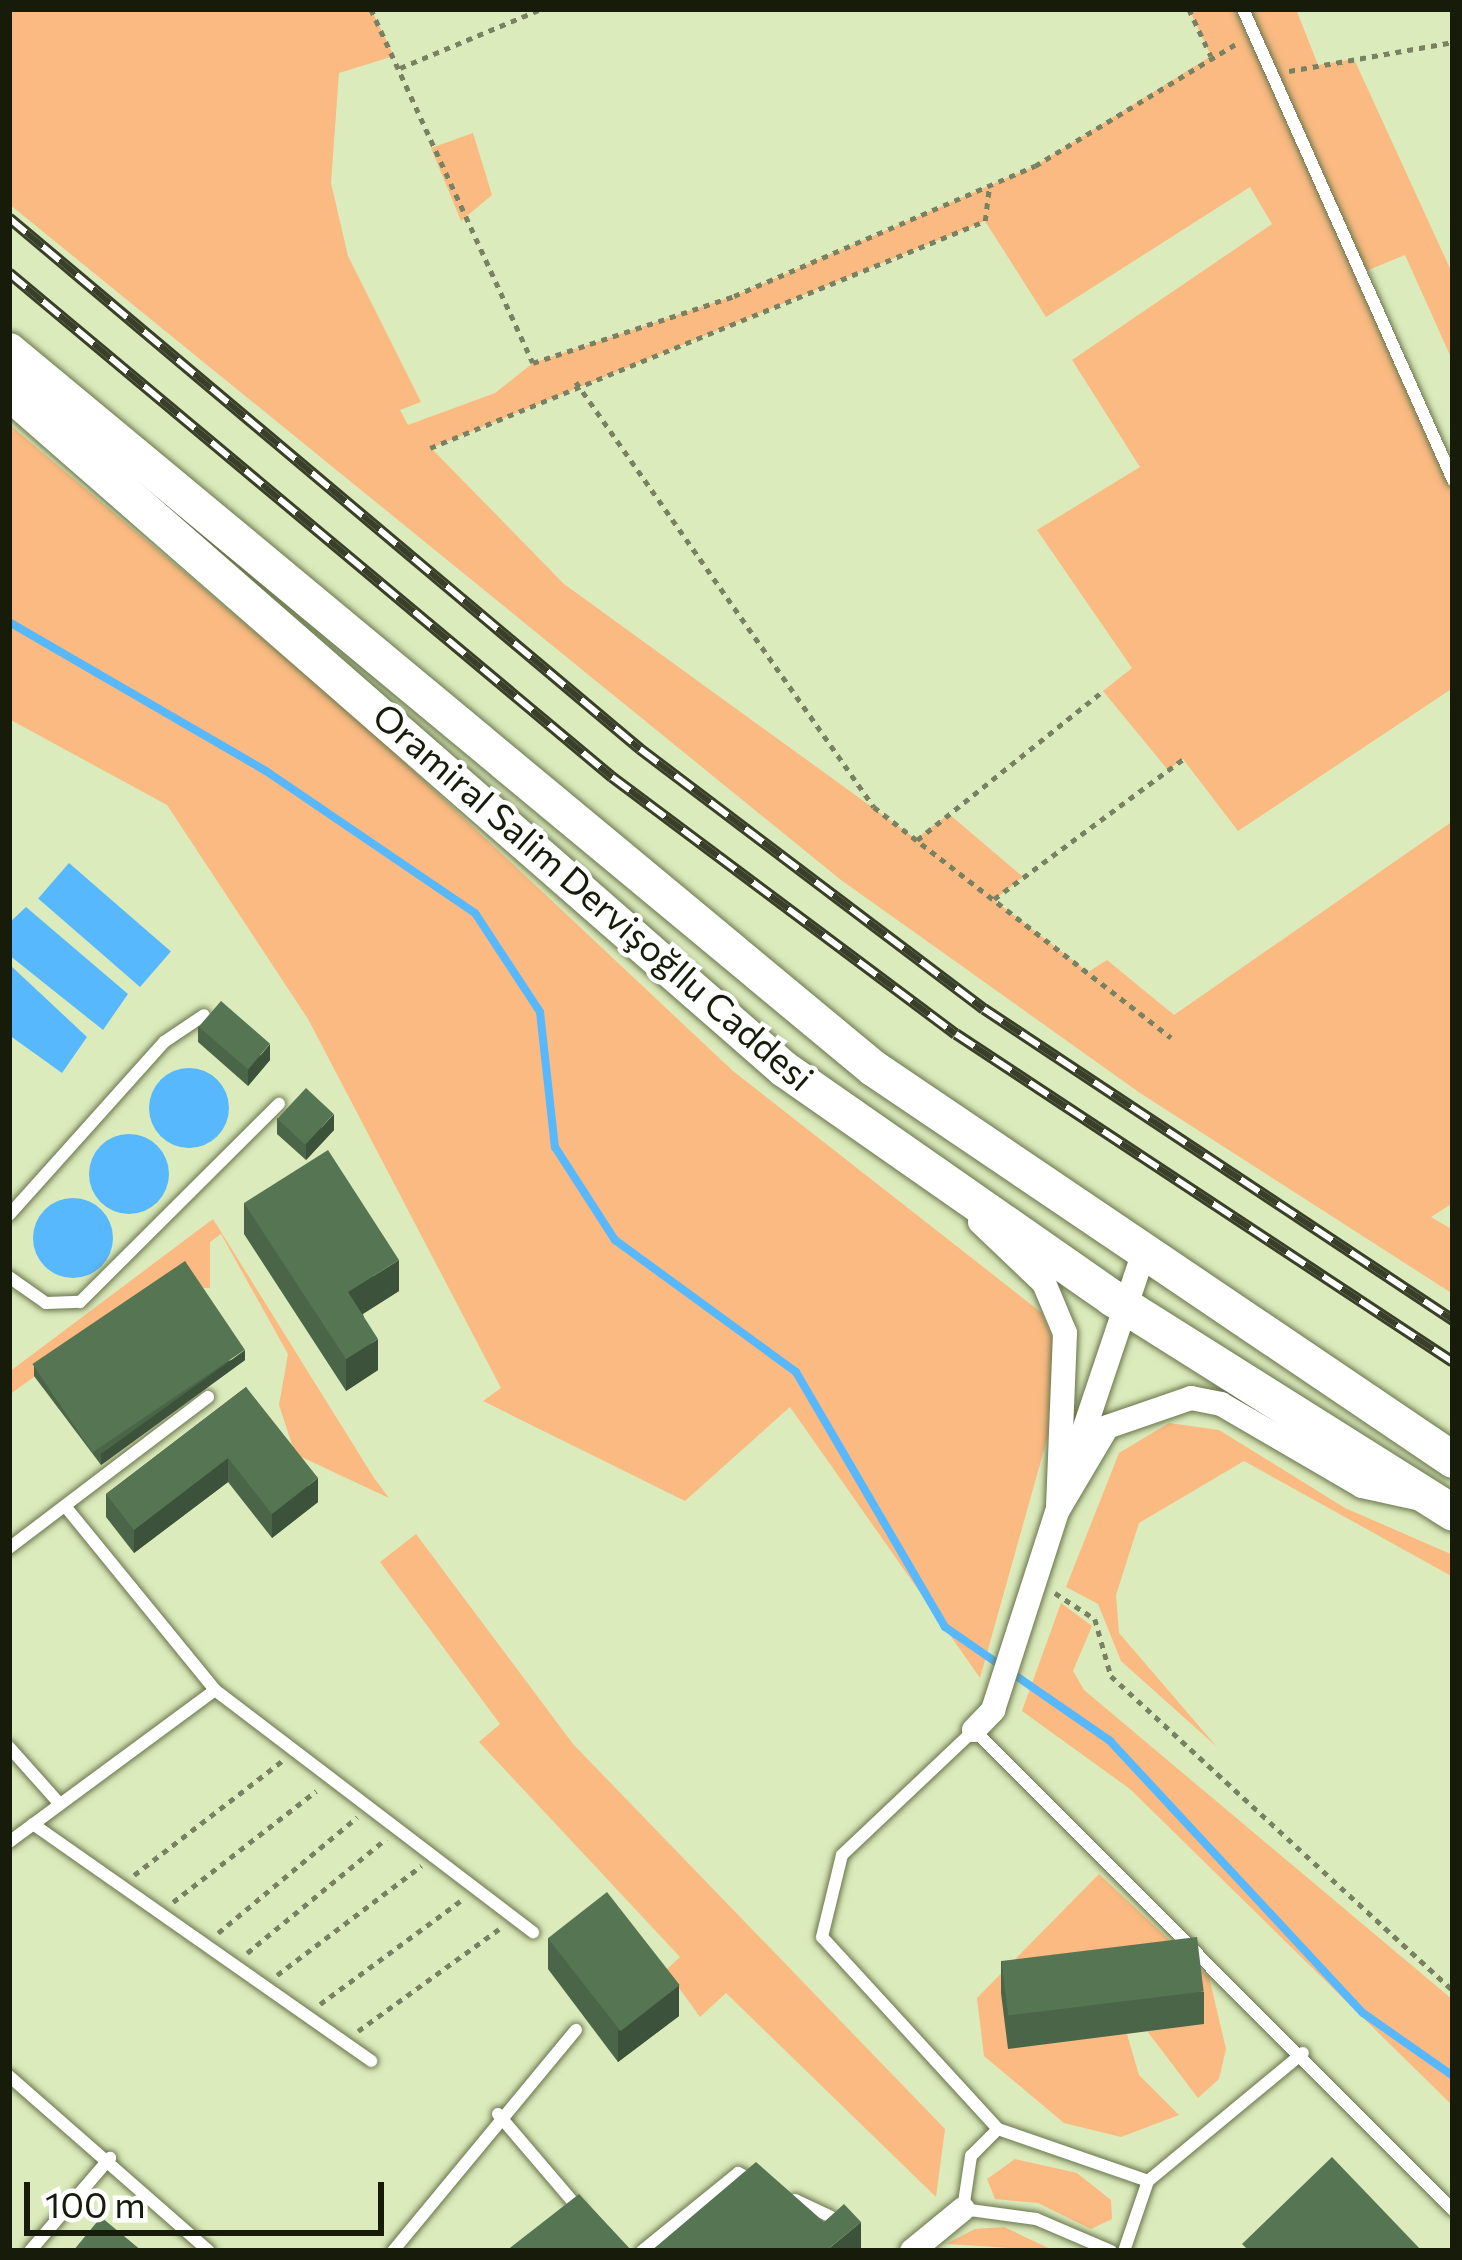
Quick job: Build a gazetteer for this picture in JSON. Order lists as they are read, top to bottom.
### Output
{
  "streets": {
    "main road": ["Oramiral Salim Dervişoğllu Caddesi"]
  },
  "scale_bar": "100 m"
}
